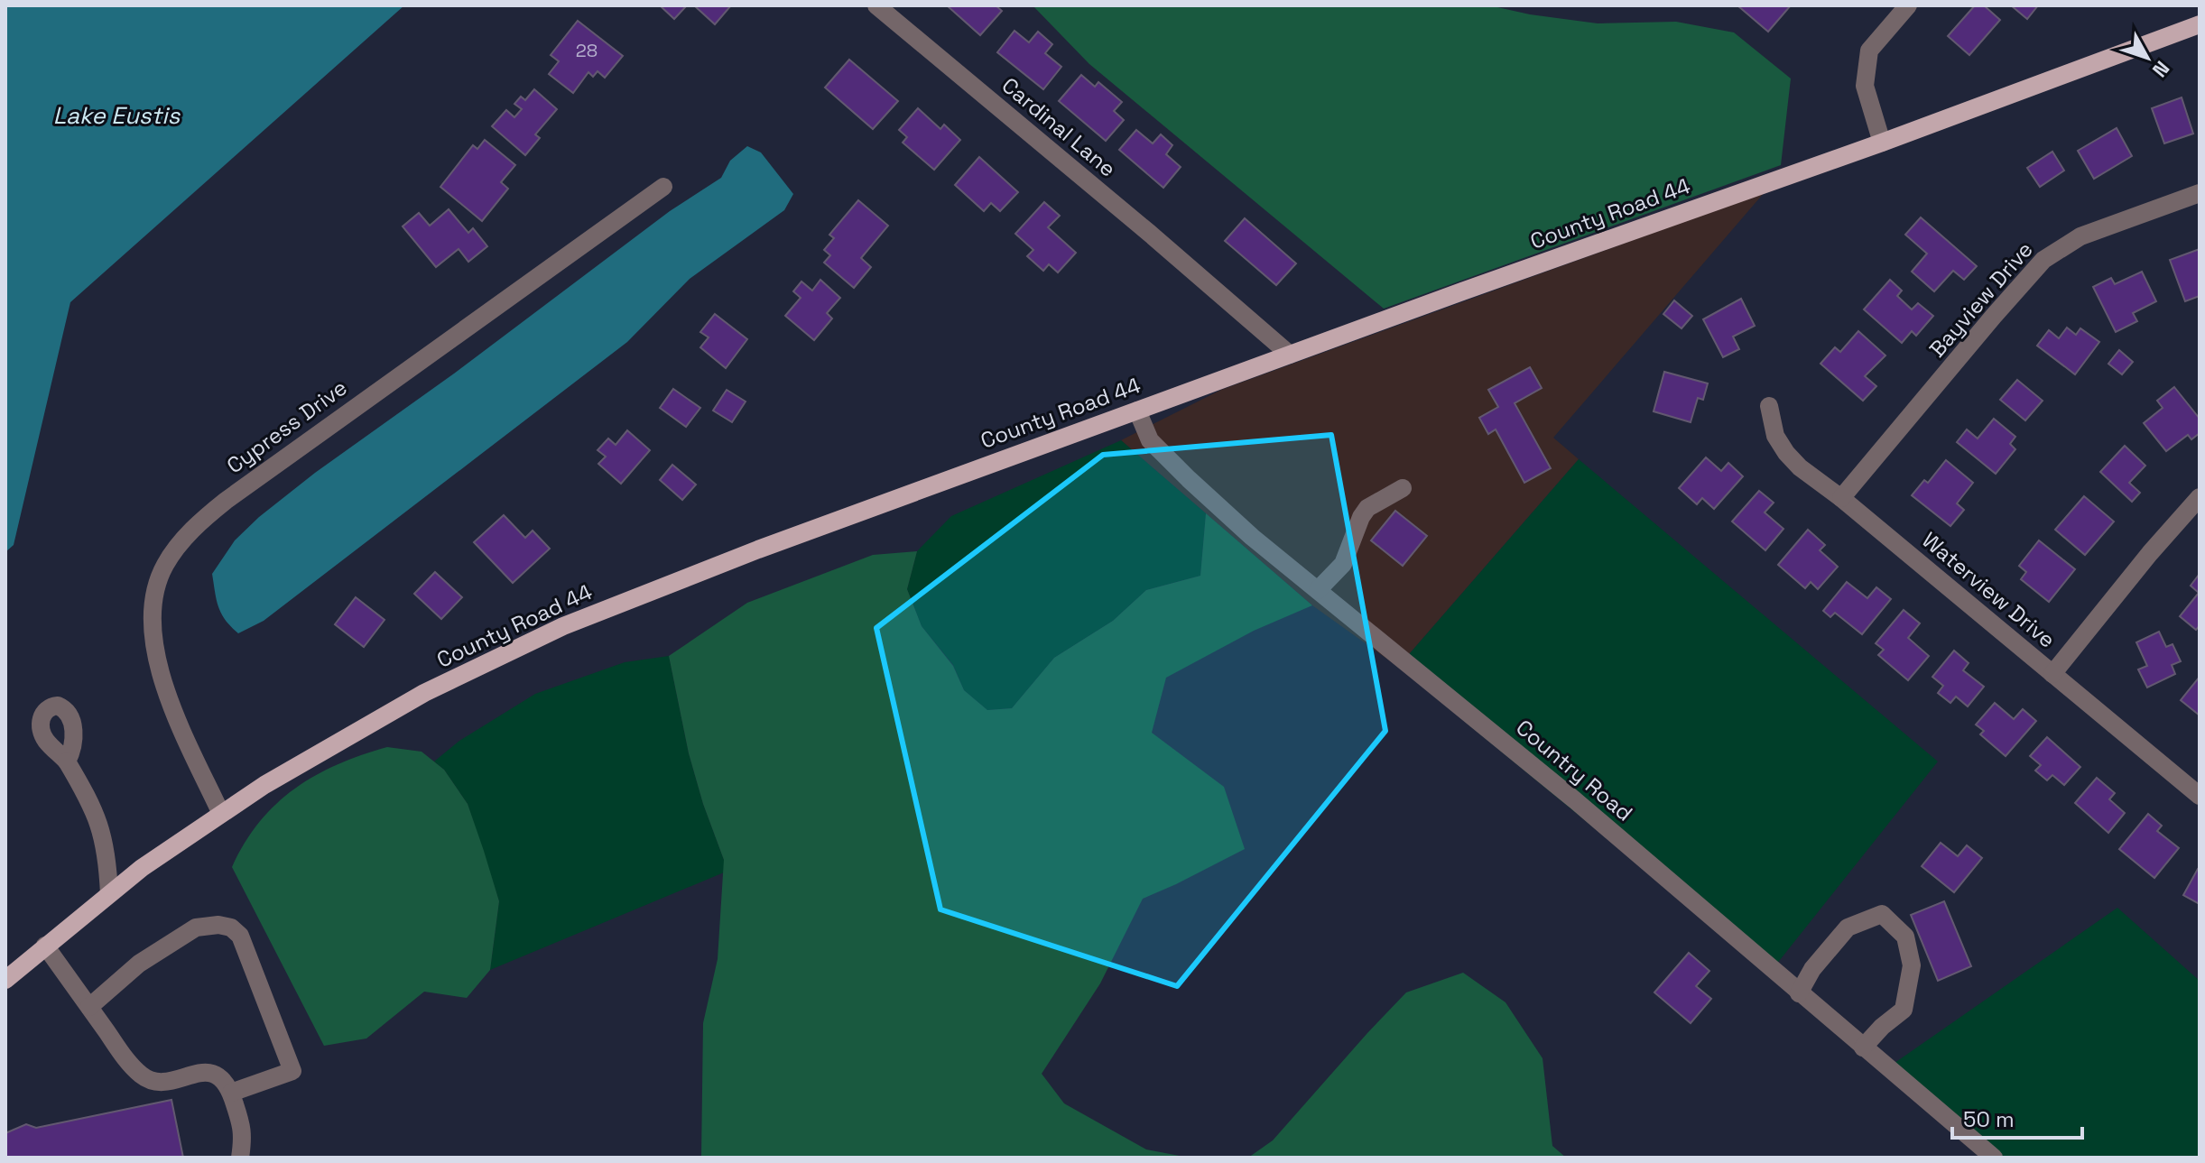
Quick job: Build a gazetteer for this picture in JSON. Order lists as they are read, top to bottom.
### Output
{
  "streets": {
    "main road": ["County Road 44"],
    "street": [
      "Cardinal Lane",
      "Bayview Drive",
      "Cypress Drive",
      "Waterview Drive",
      "Country Road"
    ]
  },
  "crossings": [
    ["Cardinal Lane", "County Road 44"],
    ["County Road 44", "Cypress Drive"],
    ["County Road 44", "Country Road"],
    ["Bayview Drive", "Waterview Drive"]
  ],
  "water": ["Lake Eustis"],
  "house_numbers": ["28"],
  "scale_bar": "50 m",
  "north": "bottom right"
}
